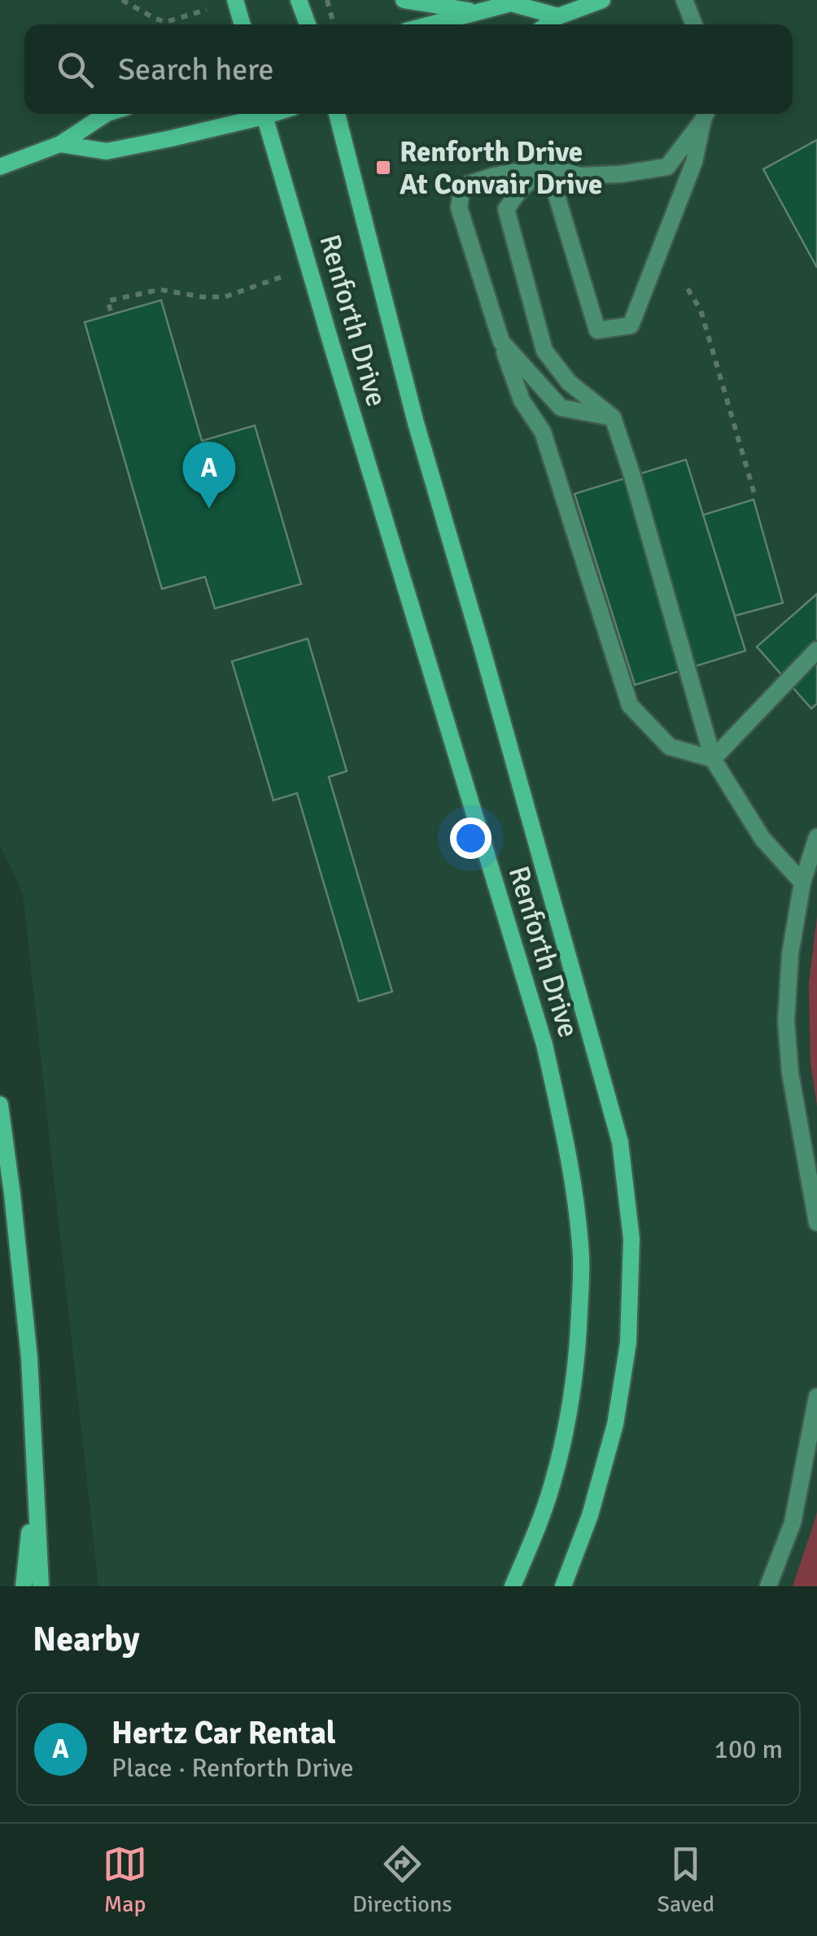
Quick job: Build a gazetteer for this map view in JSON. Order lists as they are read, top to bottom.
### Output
{
  "streets": {
    "main road": ["Renforth Drive"]
  },
  "places": {
    "transit": ["Renforth Drive At Convair Drive"]
  },
  "page": {
    "search": "Search here",
    "pins": "A",
    "heading": "Nearby",
    "list": [
      {
        "mark": "A",
        "name": "Hertz Car Rental",
        "note": "Place · Renforth Drive",
        "value": "100 m"
      }
    ],
    "nav": ["Map", "Directions", "Saved"]
  }
}
